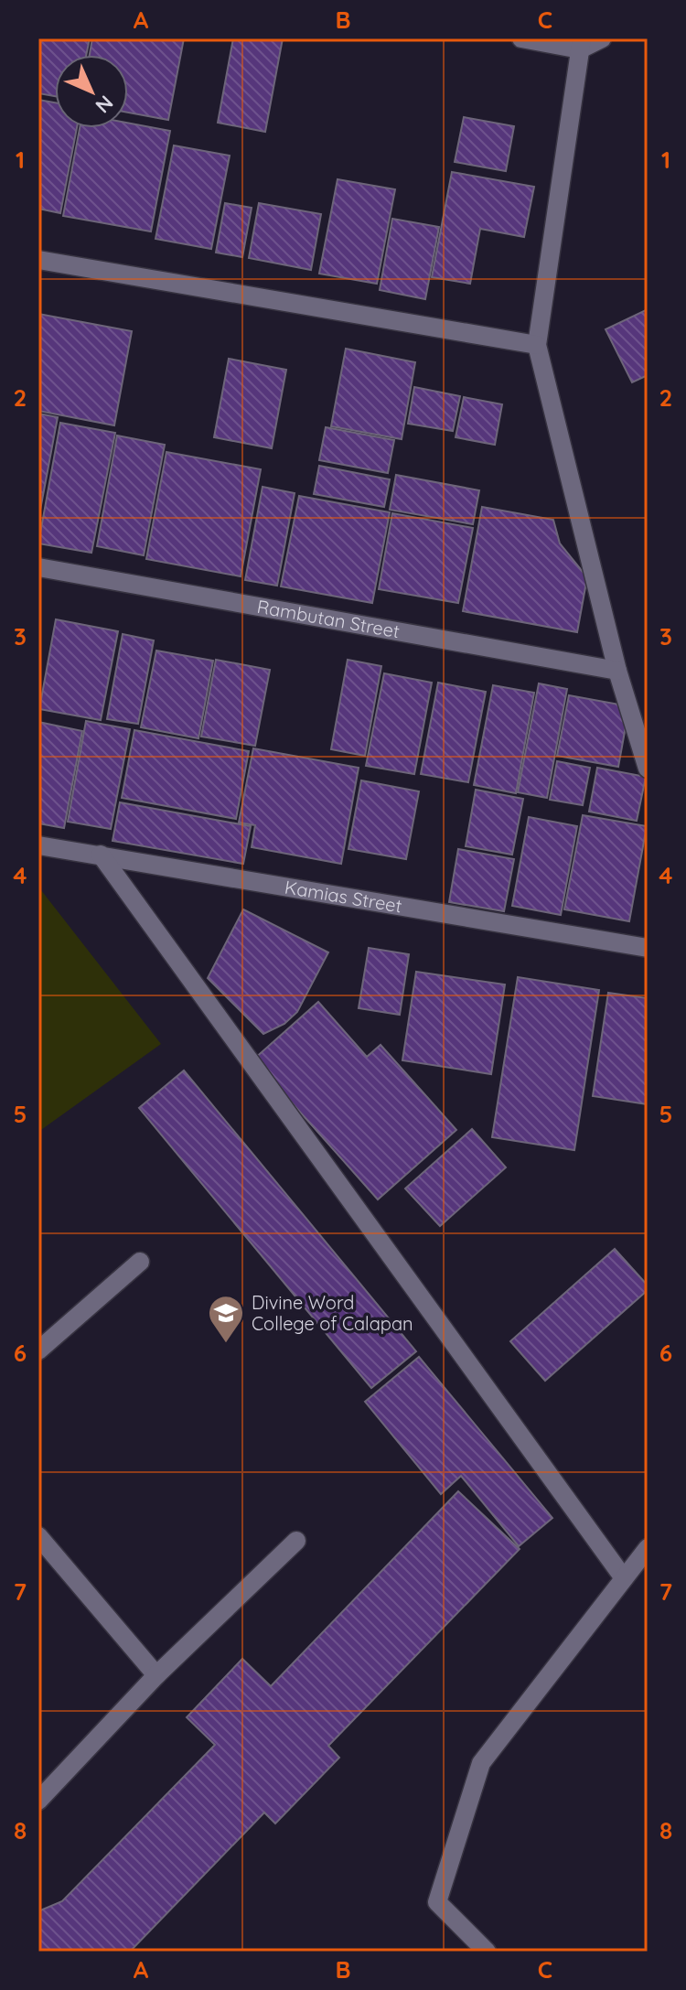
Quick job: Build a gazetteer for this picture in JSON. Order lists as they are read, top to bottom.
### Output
{
  "streets": {
    "street": ["Rambutan Street", "Kamias Street"]
  },
  "places": {
    "school or university": ["Divine Word College of Calapan"]
  },
  "north": "bottom right",
  "grid": {
    "columns": ["A", "B", "C"],
    "rows": [
      "1",
      "2",
      "3",
      "4",
      "5",
      "6",
      "7",
      "8"
    ]
  }
}
